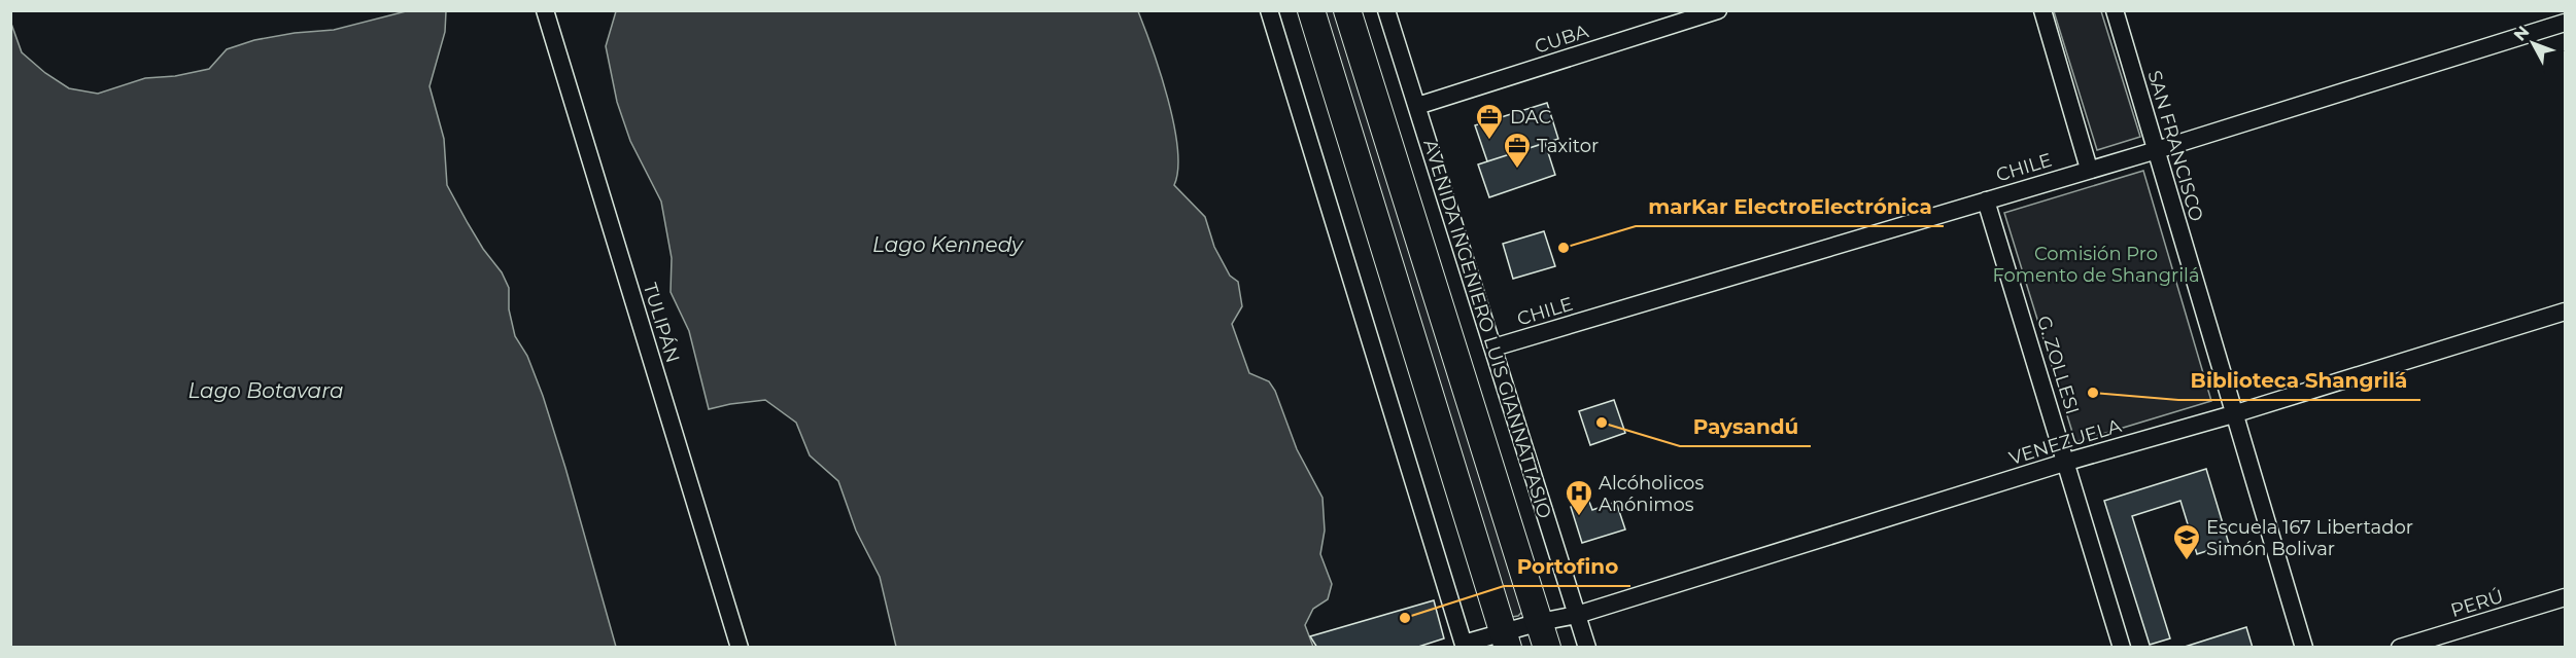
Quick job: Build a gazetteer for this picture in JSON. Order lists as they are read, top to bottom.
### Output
{
  "streets": {
    "main road": ["AVENIDA INGENIERO LUIS GIANNATTASIO"],
    "street": [
      "CUBA",
      "SAN FRANCISCO",
      "CHILE",
      "TULIPÁN",
      "G. ZOLLESI",
      "VENEZUELA",
      "PERÚ"
    ]
  },
  "crossings": [
    ["CUBA", "AVENIDA INGENIERO LUIS GIANNATTASIO"],
    ["SAN FRANCISCO", "CHILE"],
    ["SAN FRANCISCO", "VENEZUELA"],
    ["CHILE", "AVENIDA INGENIERO LUIS GIANNATTASIO"],
    ["CHILE", "G. ZOLLESI"],
    ["AVENIDA INGENIERO LUIS GIANNATTASIO", "VENEZUELA"],
    ["G. ZOLLESI", "VENEZUELA"]
  ],
  "water": ["Lago Kennedy", "Lago Botavara"],
  "parks": ["Comisión Pro Fomento de Shangrilá"],
  "places": {
    "office": ["DAC", "Taxitor"],
    "other": [
      "marKar ElectroElectrónica",
      "Biblioteca Shangrilá",
      "Paysandú",
      "Portofino"
    ],
    "hospital": ["Alcóholicos Anónimos"],
    "school or university": ["Escuela 167 Libertador Simón Bolivar"]
  },
  "north": "top left"
}
